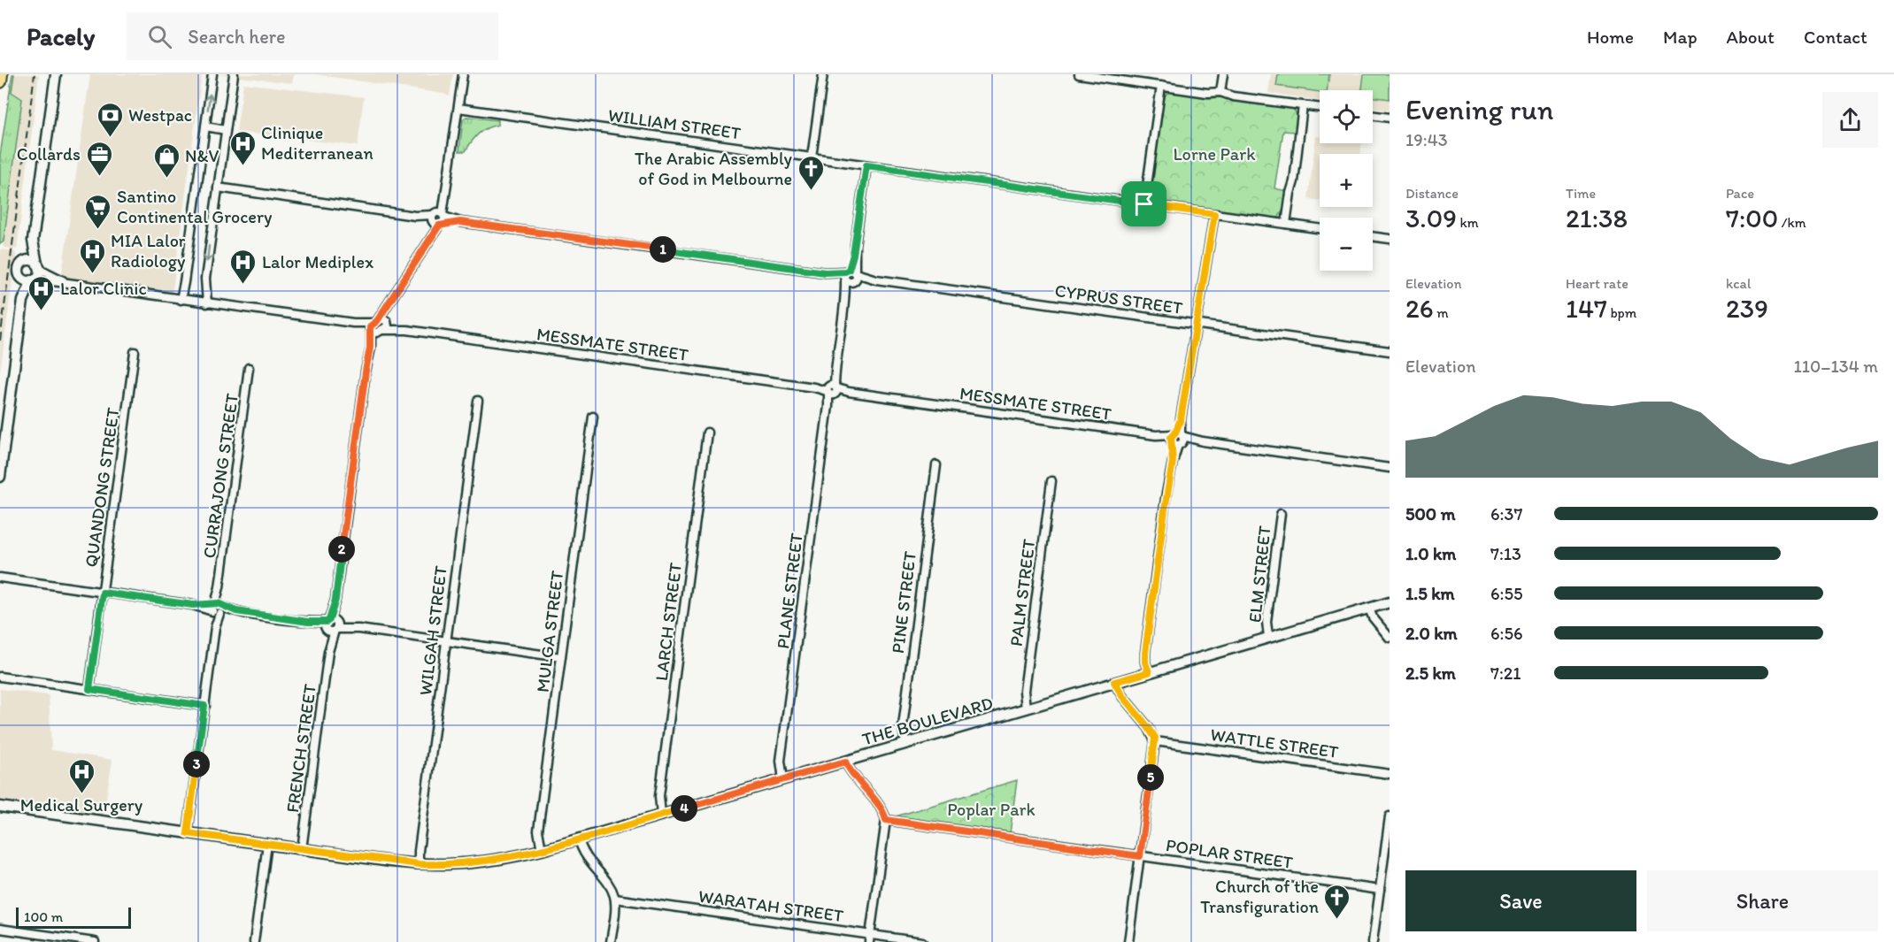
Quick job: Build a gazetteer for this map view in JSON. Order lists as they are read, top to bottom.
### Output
{
  "streets": {
    "street": [
      "WILLIAM STREET",
      "CYPRUS STREET",
      "MESSMATE STREET",
      "CURRAJONG STREET",
      "QUANDONG STREET",
      "ELM STREET",
      "PLANE STREET",
      "PALM STREET",
      "PINE STREET",
      "LARCH STREET",
      "WILGAH STREET",
      "MULGA STREET",
      "THE BOULEVARD",
      "WATTLE STREET",
      "FRENCH STREET",
      "POPLAR STREET",
      "WARATAH STREET"
    ]
  },
  "crossings": [
    ["WILLIAM STREET", "PLANE STREET"],
    ["WILLIAM STREET", "FRENCH STREET"],
    ["CYPRUS STREET", "PLANE STREET"],
    ["CYPRUS STREET", "FRENCH STREET"],
    ["MESSMATE STREET", "PLANE STREET"],
    ["MESSMATE STREET", "FRENCH STREET"],
    ["CURRAJONG STREET", "THE BOULEVARD"],
    ["ELM STREET", "THE BOULEVARD"],
    ["PLANE STREET", "THE BOULEVARD"],
    ["PALM STREET", "THE BOULEVARD"],
    ["PINE STREET", "THE BOULEVARD"],
    ["LARCH STREET", "THE BOULEVARD"],
    ["WILGAH STREET", "THE BOULEVARD"],
    ["MULGA STREET", "THE BOULEVARD"],
    ["THE BOULEVARD", "FRENCH STREET"]
  ],
  "parks": ["Lorne Park", "Poplar Park"],
  "places": {
    "bank": ["Westpac"],
    "hospital": [
      "Clinique Mediterranean",
      "MIA Lalor Radiology",
      "Lalor Mediplex",
      "Lalor Clinic",
      "Medical Surgery"
    ],
    "office": ["Collards"],
    "shop": ["N&V"],
    "church": ["The Arabic Assembly of God in Melbourne", "Church of the Transfiguration"],
    "supermarket": ["Santino Continental Grocery"]
  },
  "scale_bar": "100 m",
  "page": {
    "header": "Pacely",
    "search": "Search here",
    "nav": [
      "Home",
      "Map",
      "About",
      "Contact"
    ],
    "heading": ["Evening run", "19:43"],
    "map_buttons": ["+", "−"],
    "stats": [
      ["Distance", "3.09 km"],
      ["Time", "21:38"],
      ["Pace", "7:00 /km"],
      ["Elevation", "26 m"],
      ["Heart rate", "147 bpm"],
      ["kcal", "239"]
    ],
    "pins": [
      "1",
      "2",
      "3",
      "5",
      "4"
    ],
    "chart": ["Elevation", "110–134 m"],
    "list": [
      {
        "name": "500 m",
        "note": "6:37"
      },
      {
        "name": "1.0 km",
        "note": "7:13"
      },
      {
        "name": "1.5 km",
        "note": "6:55"
      },
      {
        "name": "2.0 km",
        "note": "6:56"
      },
      {
        "name": "2.5 km",
        "note": "7:21"
      }
    ],
    "buttons": ["Save", "Share"],
    "scale": "100 m"
  }
}
